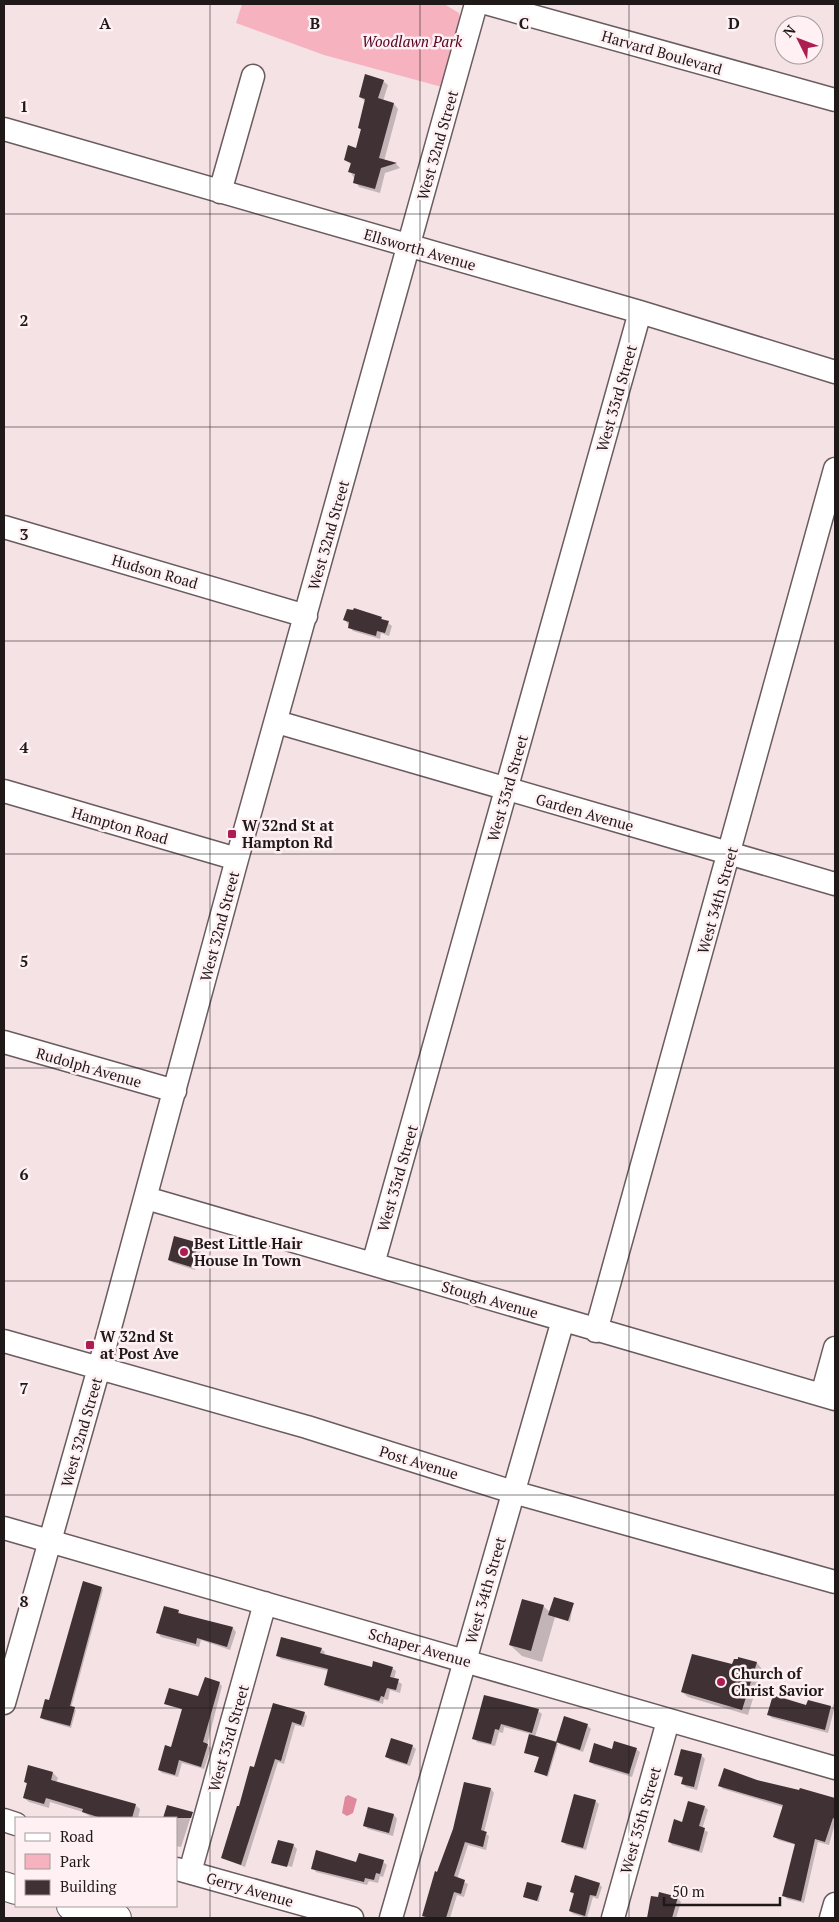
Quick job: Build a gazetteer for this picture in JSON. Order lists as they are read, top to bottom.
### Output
{
  "streets": {
    "street": [
      "Harvard Boulevard",
      "West 32nd Street",
      "Ellsworth Avenue",
      "West 33rd Street",
      "Hudson Road",
      "Garden Avenue",
      "Hampton Road",
      "West 34th Street",
      "Rudolph Avenue",
      "Stough Avenue",
      "Post Avenue",
      "Schaper Avenue",
      "West 35th Street",
      "Gerry Avenue"
    ]
  },
  "crossings": [
    ["West 32nd Street", "Ellsworth Avenue"],
    ["West 32nd Street", "Hudson Road"],
    ["West 32nd Street", "Garden Avenue"],
    ["West 32nd Street", "Hampton Road"],
    ["West 32nd Street", "Rudolph Avenue"],
    ["West 32nd Street", "Stough Avenue"],
    ["West 32nd Street", "Post Avenue"],
    ["West 32nd Street", "Schaper Avenue"],
    ["Ellsworth Avenue", "West 33rd Street"],
    ["West 33rd Street", "Garden Avenue"],
    ["West 33rd Street", "Stough Avenue"],
    ["West 33rd Street", "Schaper Avenue"],
    ["West 33rd Street", "Gerry Avenue"],
    ["Garden Avenue", "West 34th Street"],
    ["West 34th Street", "Stough Avenue"],
    ["West 34th Street", "Post Avenue"],
    ["West 34th Street", "Schaper Avenue"],
    ["Schaper Avenue", "West 35th Street"]
  ],
  "parks": ["Woodlawn Park"],
  "places": {
    "transit": ["W 32nd St at Hampton Rd", "W 32nd St at Post Ave"],
    "other": ["Best Little Hair House In Town", "Church of Christ Savior"]
  },
  "legend": ["Road", "Park", "Building"],
  "scale_bar": "50 m",
  "north": "top left",
  "grid": {
    "columns": [
      "A",
      "B",
      "C",
      "D"
    ],
    "rows": [
      "1",
      "2",
      "3",
      "4",
      "5",
      "6",
      "7",
      "8"
    ]
  }
}
